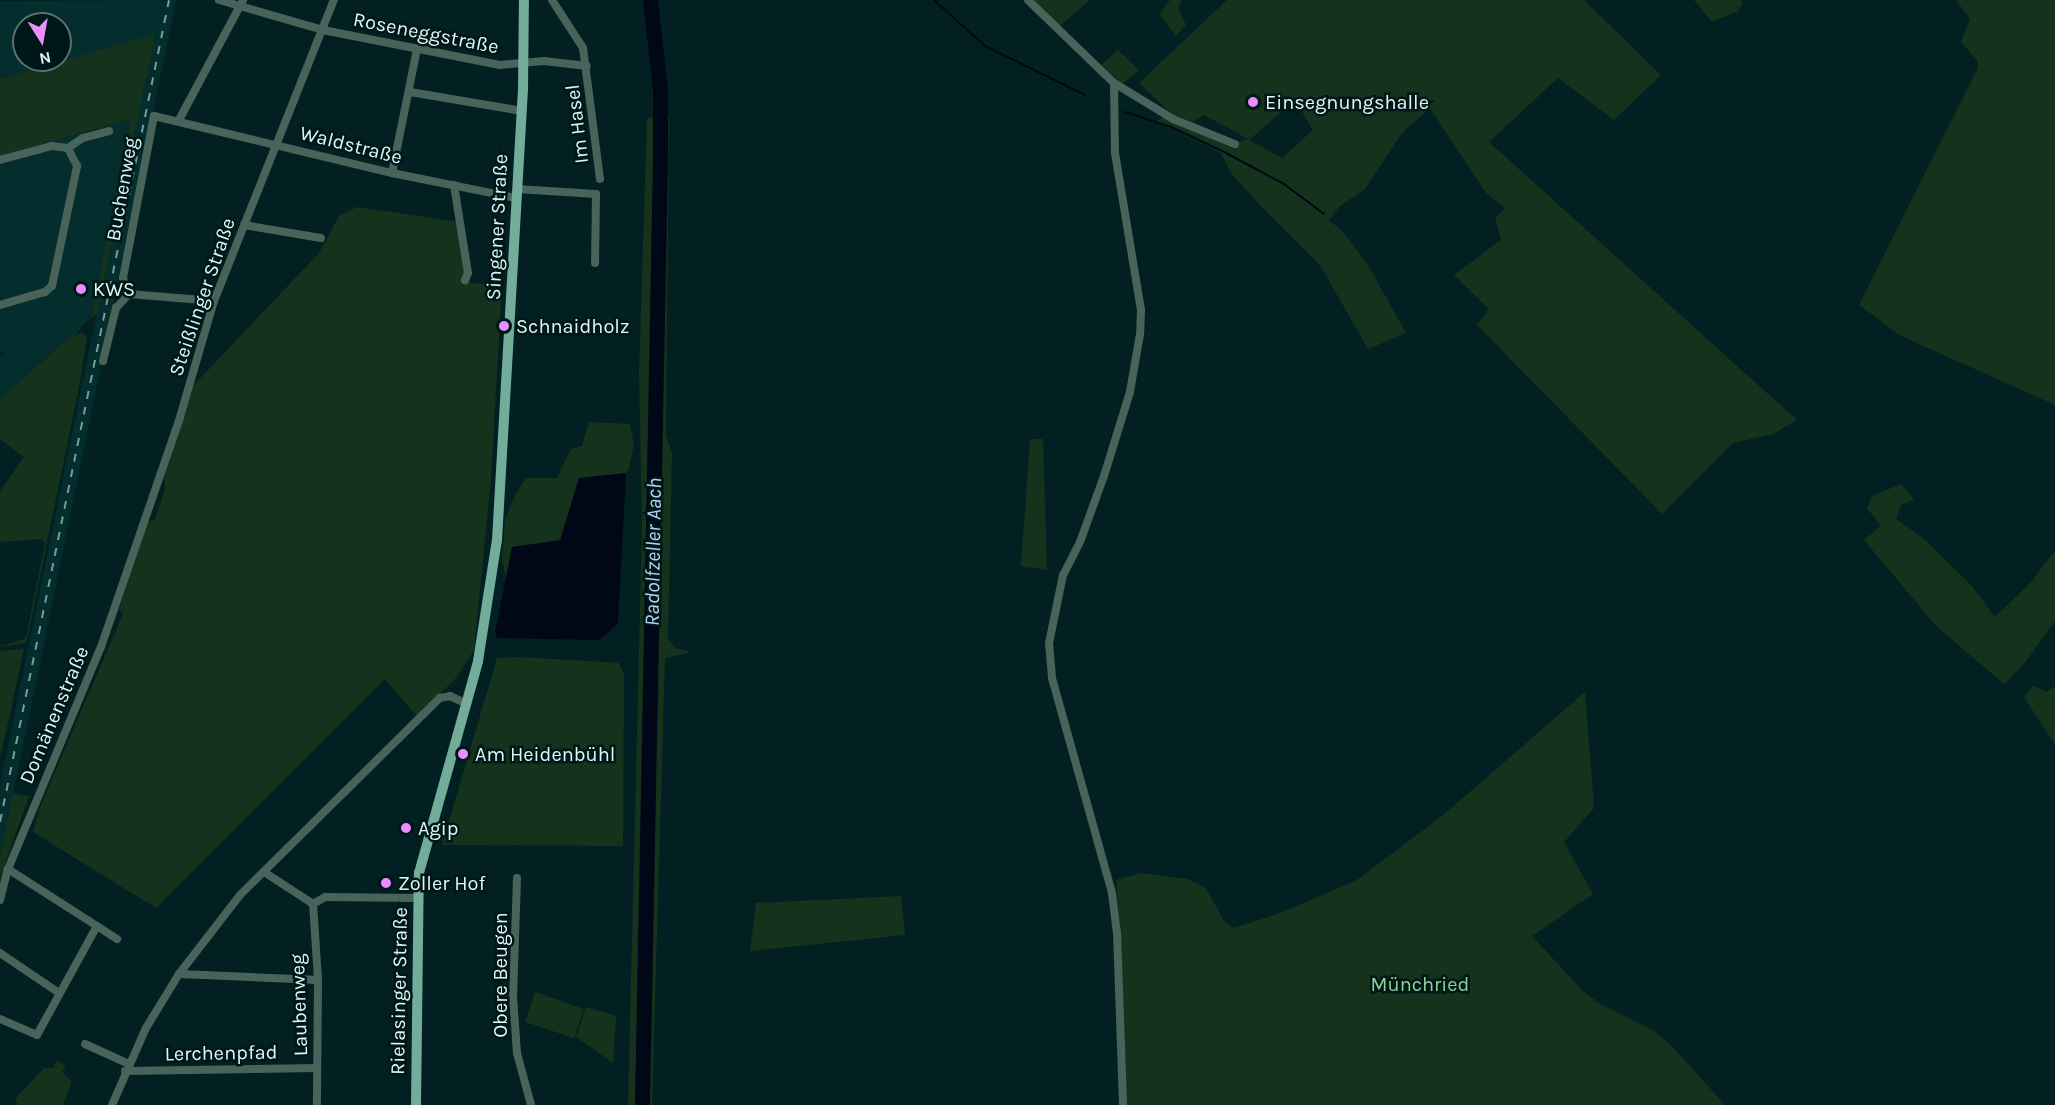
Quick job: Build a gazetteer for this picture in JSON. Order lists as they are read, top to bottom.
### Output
{
  "streets": {
    "main road": ["Singener Straße", "Rielasinger Straße"],
    "street": [
      "Roseneggstraße",
      "Im Hasel",
      "Waldstraße",
      "Buchenweg",
      "Steißlinger Straße",
      "Domänenstraße",
      "Obere Beugen",
      "Laubenweg",
      "Lerchenpfad"
    ]
  },
  "crossings": [
    ["Roseneggstraße", "Im Hasel"],
    ["Roseneggstraße", "Singener Straße"],
    ["Roseneggstraße", "Steißlinger Straße"],
    ["Im Hasel", "Singener Straße"],
    ["Waldstraße", "Buchenweg"],
    ["Waldstraße", "Singener Straße"],
    ["Waldstraße", "Steißlinger Straße"],
    ["Singener Straße", "Rielasinger Straße"],
    ["Steißlinger Straße", "Domänenstraße"],
    ["Laubenweg", "Lerchenpfad"]
  ],
  "water": ["Radolfzeller Aach"],
  "parks": ["Münchried"],
  "places": [
    "Einsegnungshalle",
    "KWS",
    "Schnaidholz",
    "Am Heidenbühl",
    "Agip",
    "Zoller Hof"
  ],
  "north": "bottom"
}
